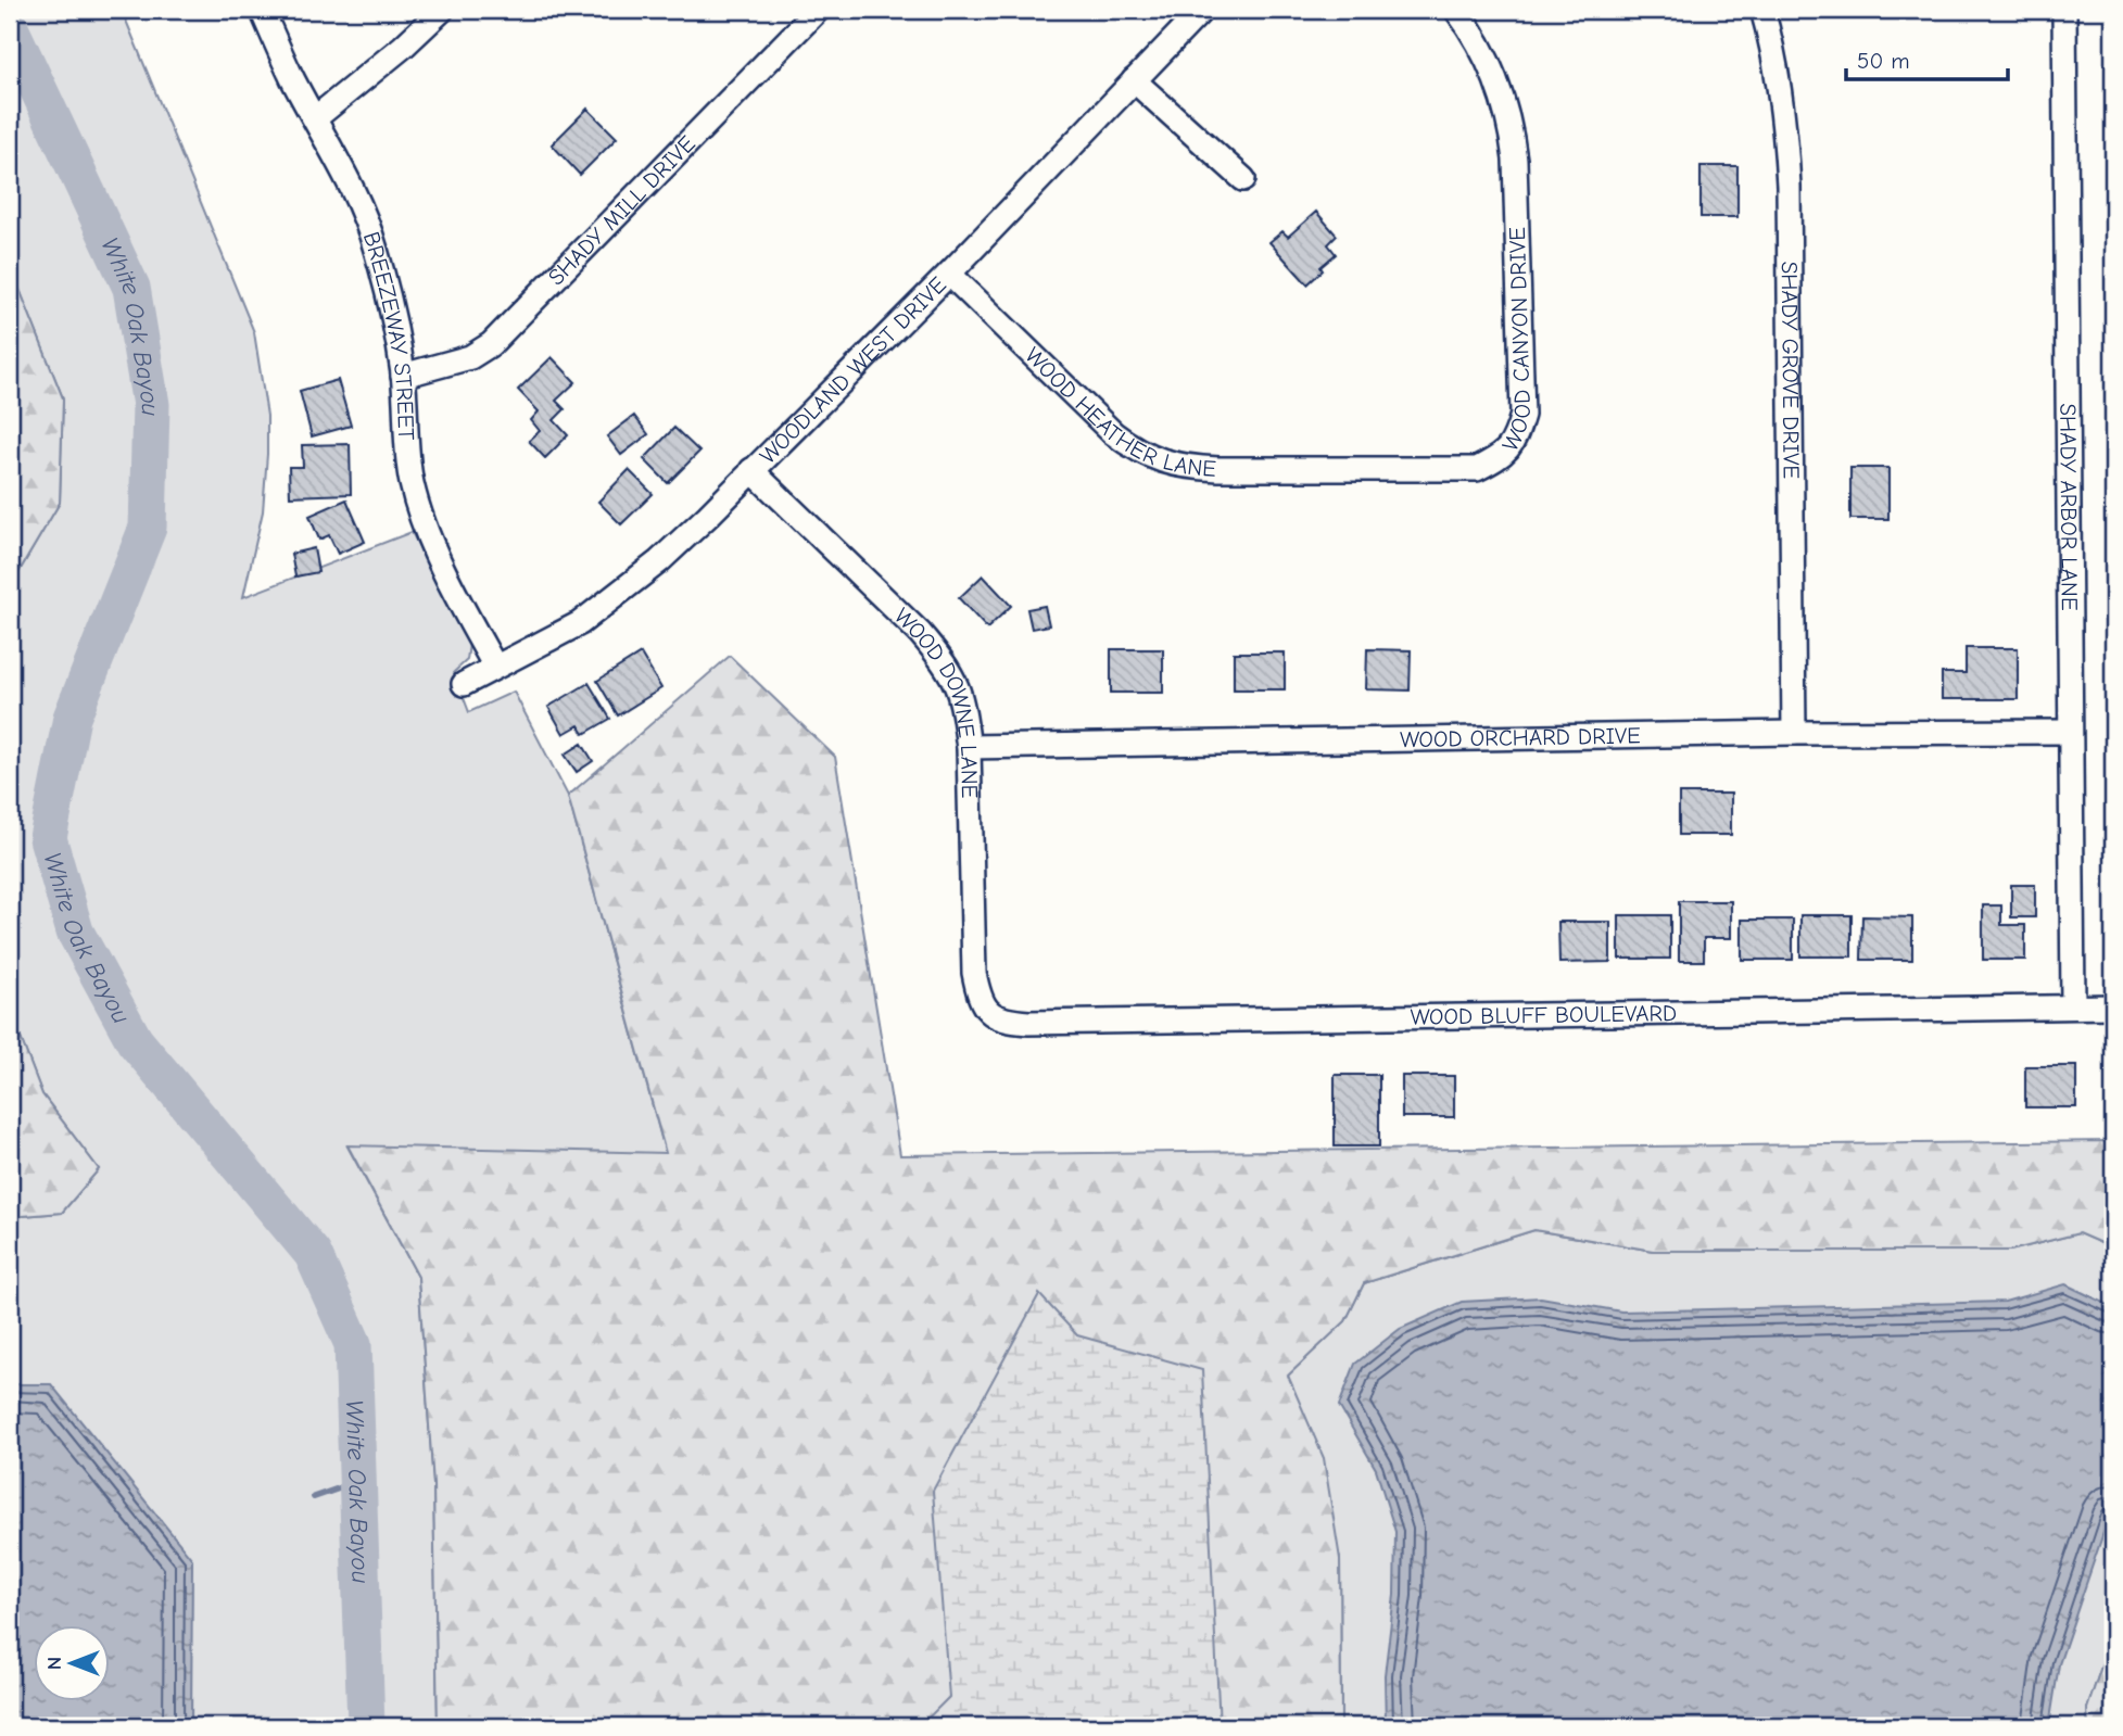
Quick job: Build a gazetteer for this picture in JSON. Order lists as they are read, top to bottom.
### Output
{
  "streets": {
    "street": [
      "SHADY MILL DRIVE",
      "BREEZEWAY STREET",
      "WOOD CANYON DRIVE",
      "WOODLAND WEST DRIVE",
      "SHADY GROVE DRIVE",
      "WOOD HEATHER LANE",
      "SHADY ARBOR LANE",
      "WOOD DOWNE LANE",
      "WOOD ORCHARD DRIVE",
      "WOOD BLUFF BOULEVARD"
    ]
  },
  "crossings": [
    ["SHADY MILL DRIVE", "BREEZEWAY STREET"],
    ["BREEZEWAY STREET", "WOODLAND WEST DRIVE"],
    ["WOOD CANYON DRIVE", "WOOD HEATHER LANE"],
    ["WOODLAND WEST DRIVE", "WOOD HEATHER LANE"],
    ["WOODLAND WEST DRIVE", "WOOD DOWNE LANE"],
    ["SHADY GROVE DRIVE", "WOOD ORCHARD DRIVE"],
    ["SHADY ARBOR LANE", "WOOD ORCHARD DRIVE"],
    ["SHADY ARBOR LANE", "WOOD BLUFF BOULEVARD"],
    ["WOOD DOWNE LANE", "WOOD ORCHARD DRIVE"],
    ["WOOD DOWNE LANE", "WOOD BLUFF BOULEVARD"]
  ],
  "water": ["White Oak Bayou"],
  "scale_bar": "50 m",
  "north": "left"
}
